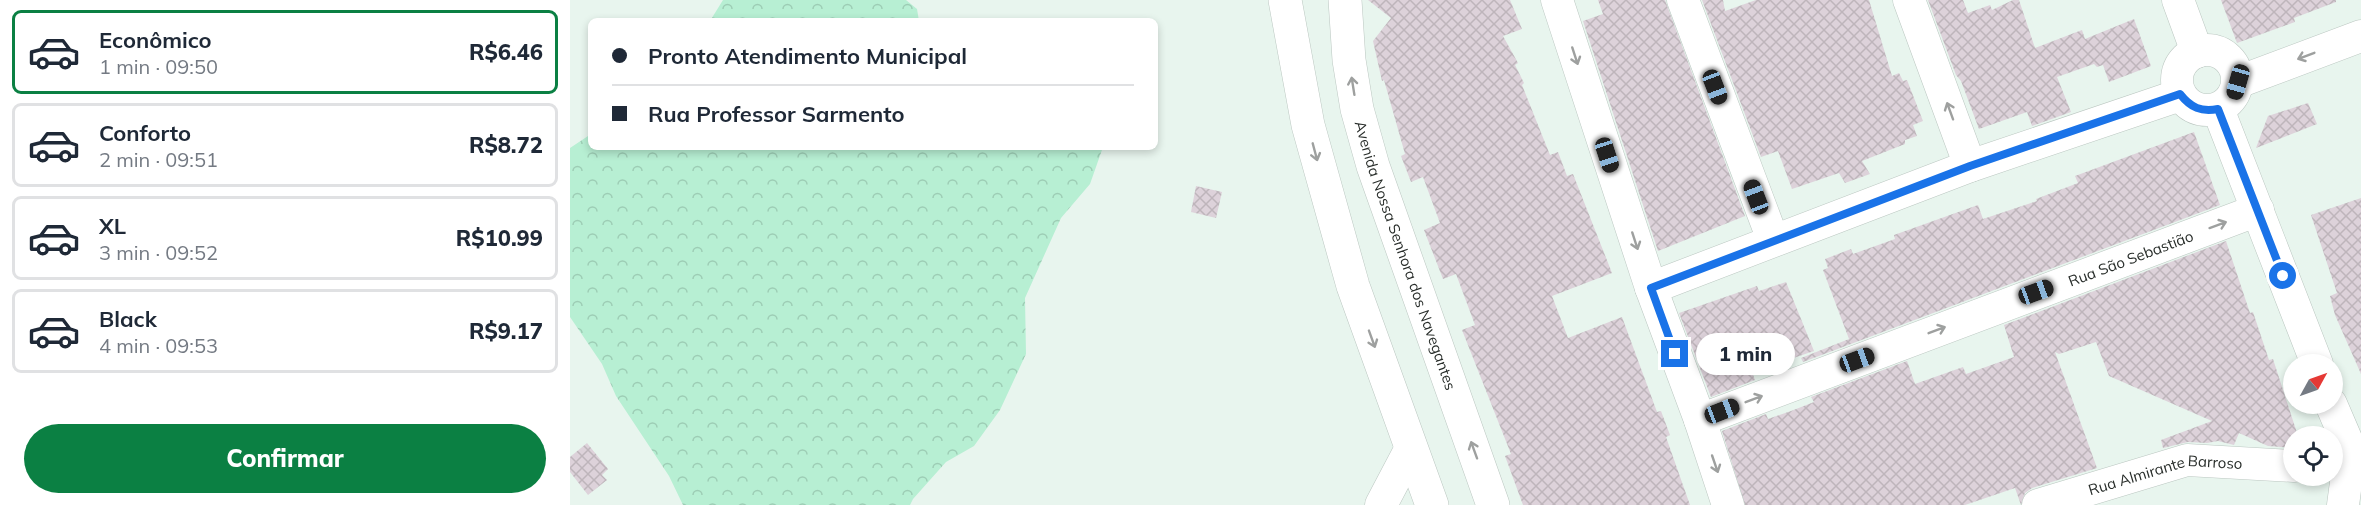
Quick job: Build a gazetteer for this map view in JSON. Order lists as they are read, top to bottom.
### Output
{
  "streets": {
    "main road": ["Avenida Nossa Senhora dos Navegantes"],
    "street": ["Rua São Sebastião", "Rua Almirante Barroso"]
  },
  "north": "top right",
  "page": {
    "list": [
      {
        "name": "Econômico",
        "note": "1 min · 09:50",
        "value": "R$6.46"
      },
      {
        "name": "Conforto",
        "note": "2 min · 09:51",
        "value": "R$8.72"
      },
      {
        "name": "XL",
        "note": "3 min · 09:52",
        "value": "R$10.99"
      },
      {
        "name": "Black",
        "note": "4 min · 09:53",
        "value": "R$9.17"
      }
    ],
    "banner": ["Pronto Atendimento Municipal", "Rua Professor Sarmento"],
    "bubble": "1 min",
    "buttons": "Confirmar"
  }
}
